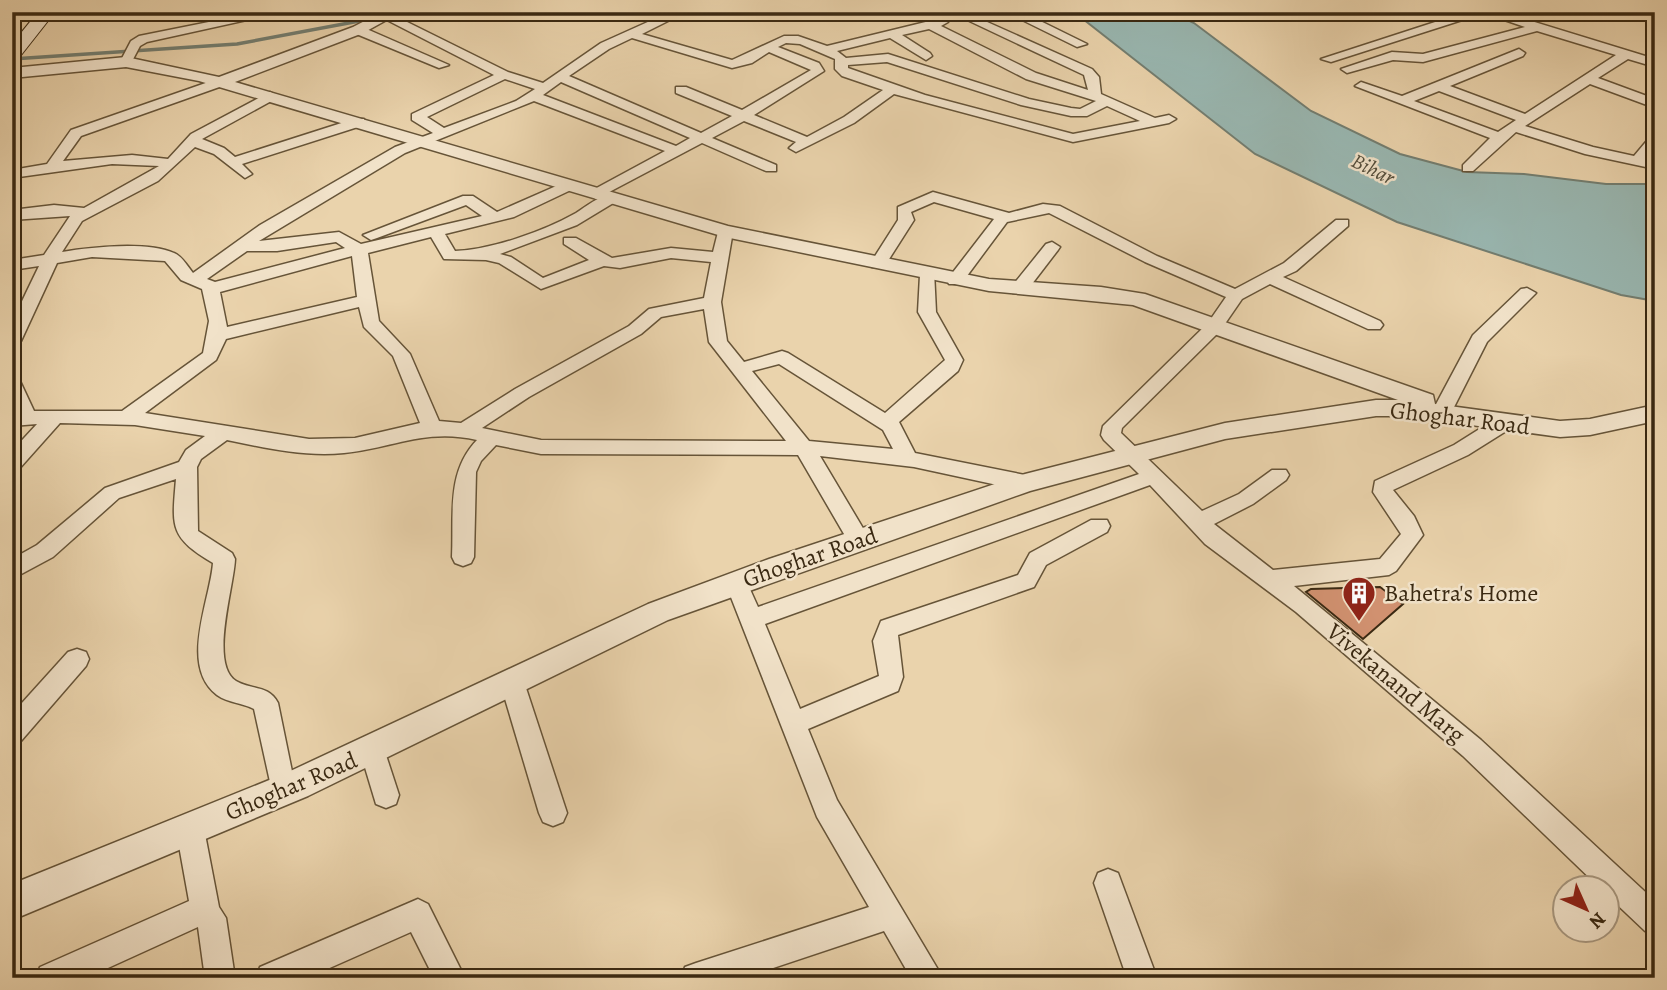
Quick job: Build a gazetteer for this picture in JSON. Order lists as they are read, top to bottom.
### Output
{
  "streets": {
    "street": ["Ghoghar Road", "Vivekanand Marg"]
  },
  "crossings": [
    ["Ghoghar Road", "Vivekanand Marg"]
  ],
  "water": ["Bihar"],
  "places": {
    "building": ["Bahetra's Home"]
  },
  "north": "bottom right"
}
